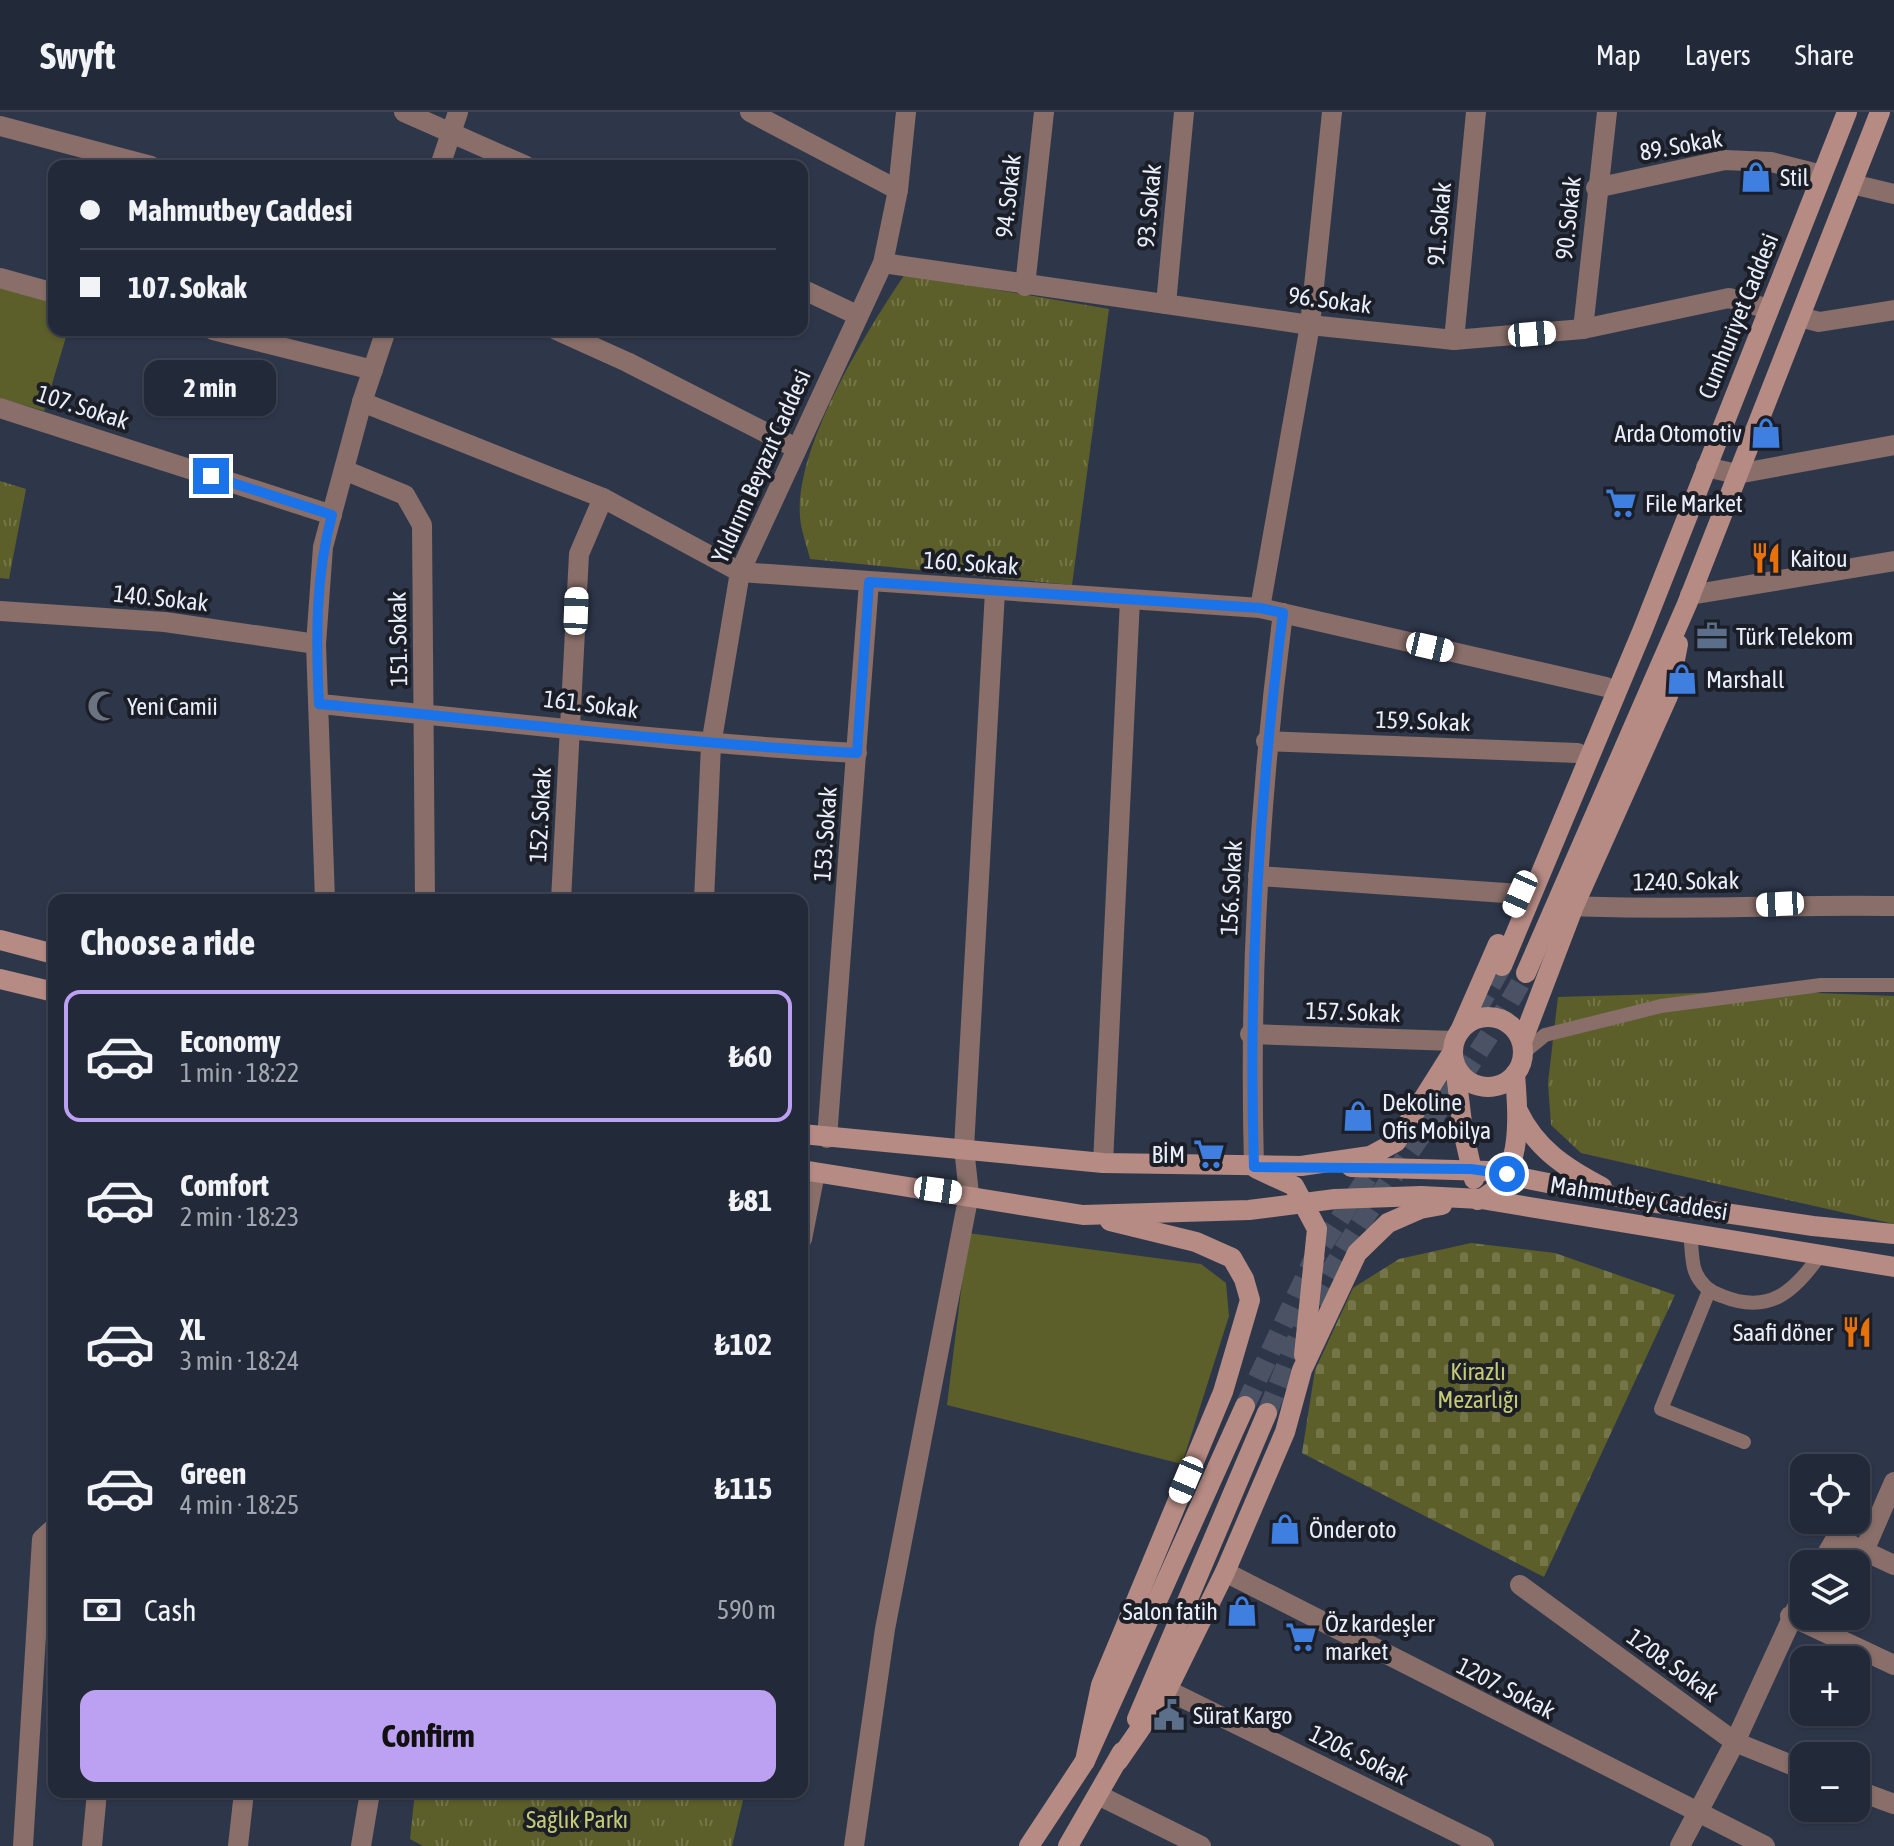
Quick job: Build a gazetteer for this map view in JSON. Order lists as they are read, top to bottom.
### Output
{
  "streets": {
    "main road": ["Cumhuriyet Caddesi", "Mahmutbey Caddesi"],
    "street": [
      "89. Sokak",
      "94. Sokak",
      "93. Sokak",
      "90. Sokak",
      "91. Sokak",
      "96. Sokak",
      "107. Sokak",
      "Yıldırım Beyazıt Caddesi",
      "160. Sokak",
      "140. Sokak",
      "151. Sokak",
      "161. Sokak",
      "159. Sokak",
      "152. Sokak",
      "153. Sokak",
      "1240. Sokak",
      "156. Sokak",
      "157. Sokak",
      "1208. Sokak",
      "1207. Sokak",
      "1206. Sokak"
    ]
  },
  "crossings": [
    ["89. Sokak", "90. Sokak"],
    ["89. Sokak", "Cumhuriyet Caddesi"],
    ["94. Sokak", "96. Sokak"],
    ["93. Sokak", "96. Sokak"],
    ["90. Sokak", "96. Sokak"],
    ["91. Sokak", "96. Sokak"],
    ["96. Sokak", "Cumhuriyet Caddesi"],
    ["96. Sokak", "Yıldırım Beyazıt Caddesi"],
    ["Yıldırım Beyazıt Caddesi", "160. Sokak"],
    ["Yıldırım Beyazıt Caddesi", "161. Sokak"],
    ["160. Sokak", "152. Sokak"],
    ["160. Sokak", "153. Sokak"],
    ["160. Sokak", "156. Sokak"],
    ["151. Sokak", "161. Sokak"],
    ["161. Sokak", "152. Sokak"],
    ["161. Sokak", "153. Sokak"],
    ["159. Sokak", "156. Sokak"],
    ["156. Sokak", "157. Sokak"]
  ],
  "parks": ["Kirazlı Mezarlığı", "Sağlık Parkı"],
  "places": {
    "shop": [
      "Stil",
      "Arda Otomotiv",
      "Marshall",
      "Dekoline Ofis Mobilya",
      "Önder oto",
      "Salon fatih"
    ],
    "supermarket": ["File Market", "BİM", "Öz kardeşler market"],
    "restaurant": ["Kaitou", "Saafi döner"],
    "office": ["Türk Telekom"],
    "mosque": ["Yeni Camii"],
    "public building": ["Sürat Kargo"]
  },
  "page": {
    "header": "Swyft",
    "nav": ["Map", "Layers", "Share"],
    "banner": ["Mahmutbey Caddesi", "107. Sokak"],
    "bubble": "2 min",
    "heading": "Choose a ride",
    "list": [
      {
        "name": "Economy",
        "note": "1 min · 18:22",
        "value": "₺60"
      },
      {
        "name": "Comfort",
        "note": "2 min · 18:23",
        "value": "₺81"
      },
      {
        "name": "XL",
        "note": "3 min · 18:24",
        "value": "₺102"
      },
      {
        "name": "Green",
        "note": "4 min · 18:25",
        "value": "₺115"
      }
    ],
    "map_buttons": ["+", "−"],
    "pay": ["Cash", "590 m"],
    "buttons": "Confirm"
  }
}
